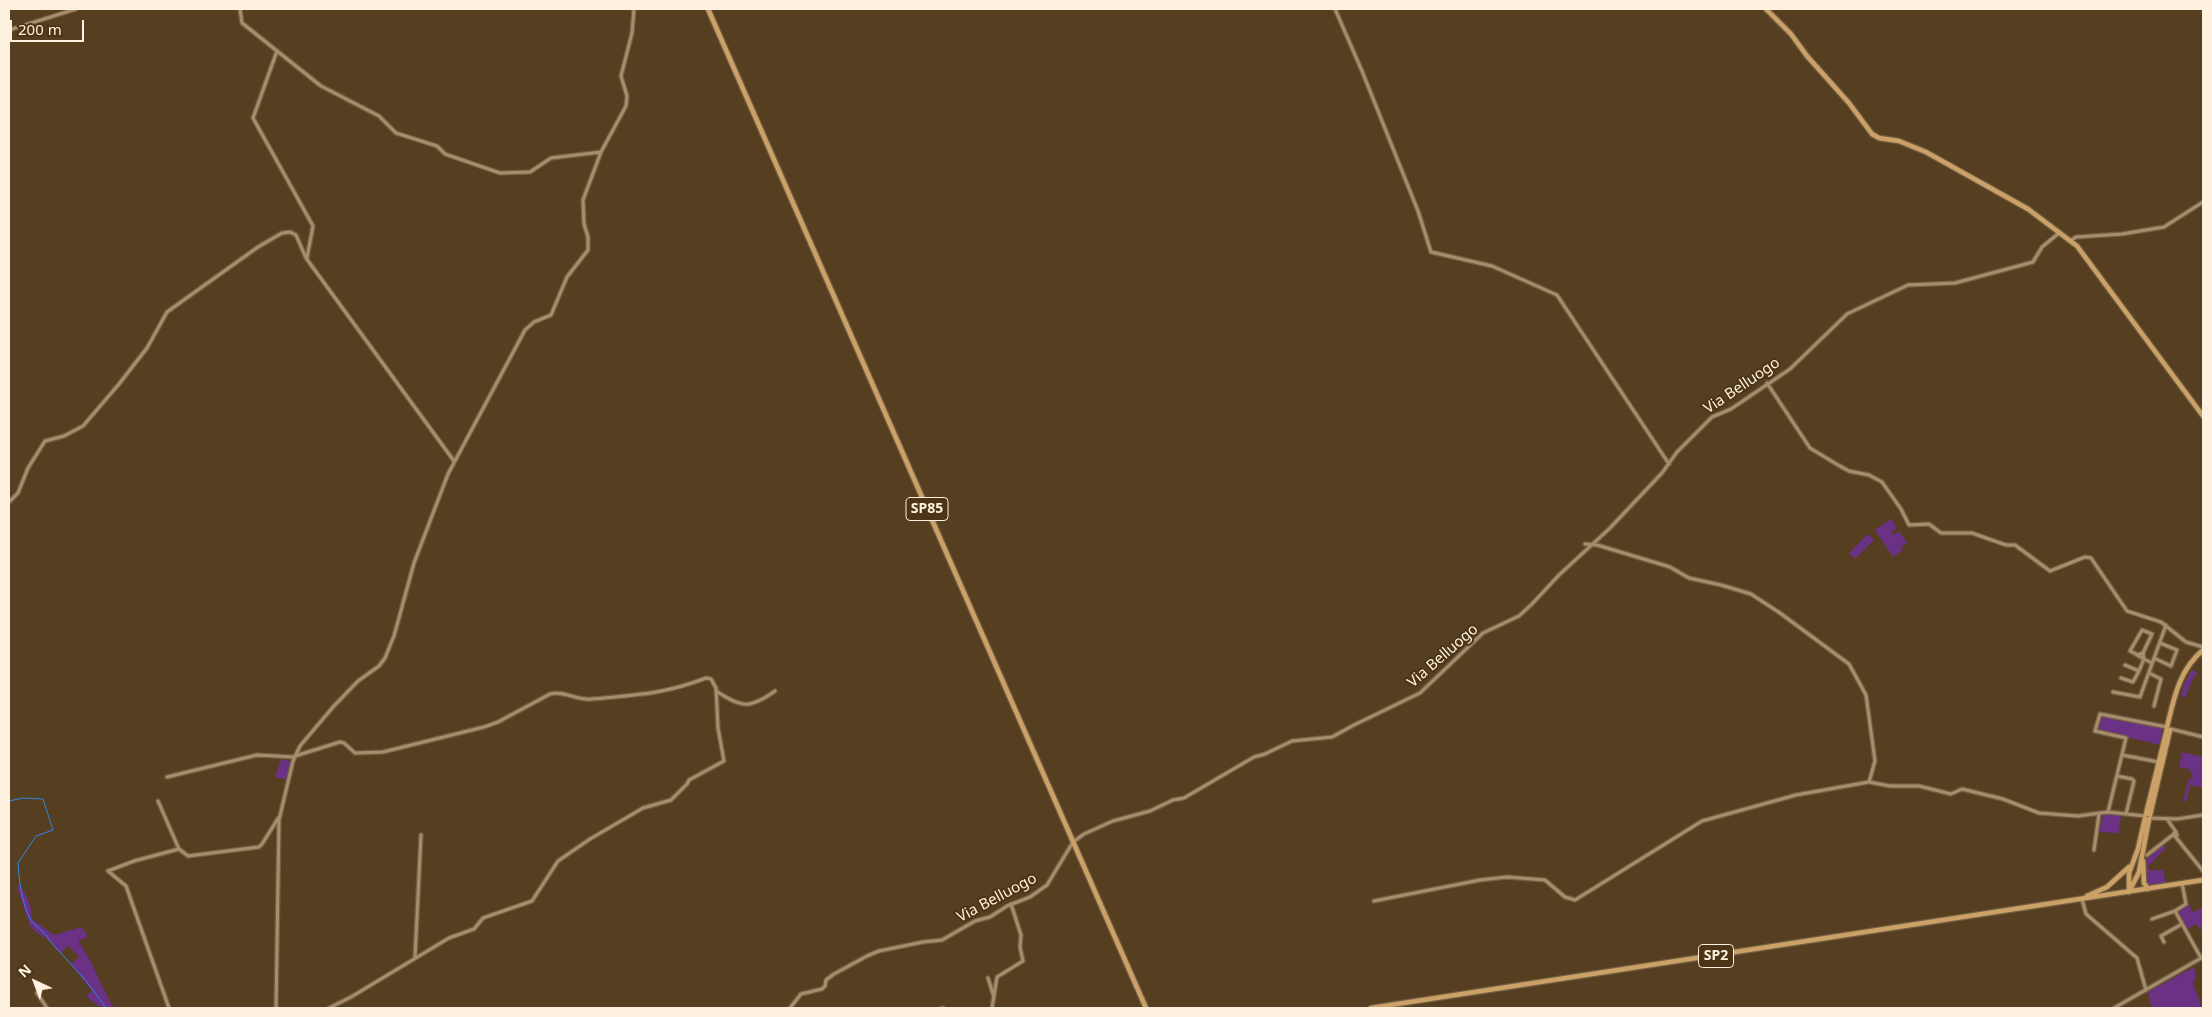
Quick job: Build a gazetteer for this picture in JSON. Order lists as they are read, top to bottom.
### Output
{
  "streets": {
    "main road": ["SP85", "SP2"],
    "street": ["Via Belluogo"]
  },
  "crossings": [
    ["Via Belluogo", "SP85"]
  ],
  "scale_bar": "200 m",
  "north": "top left"
}
